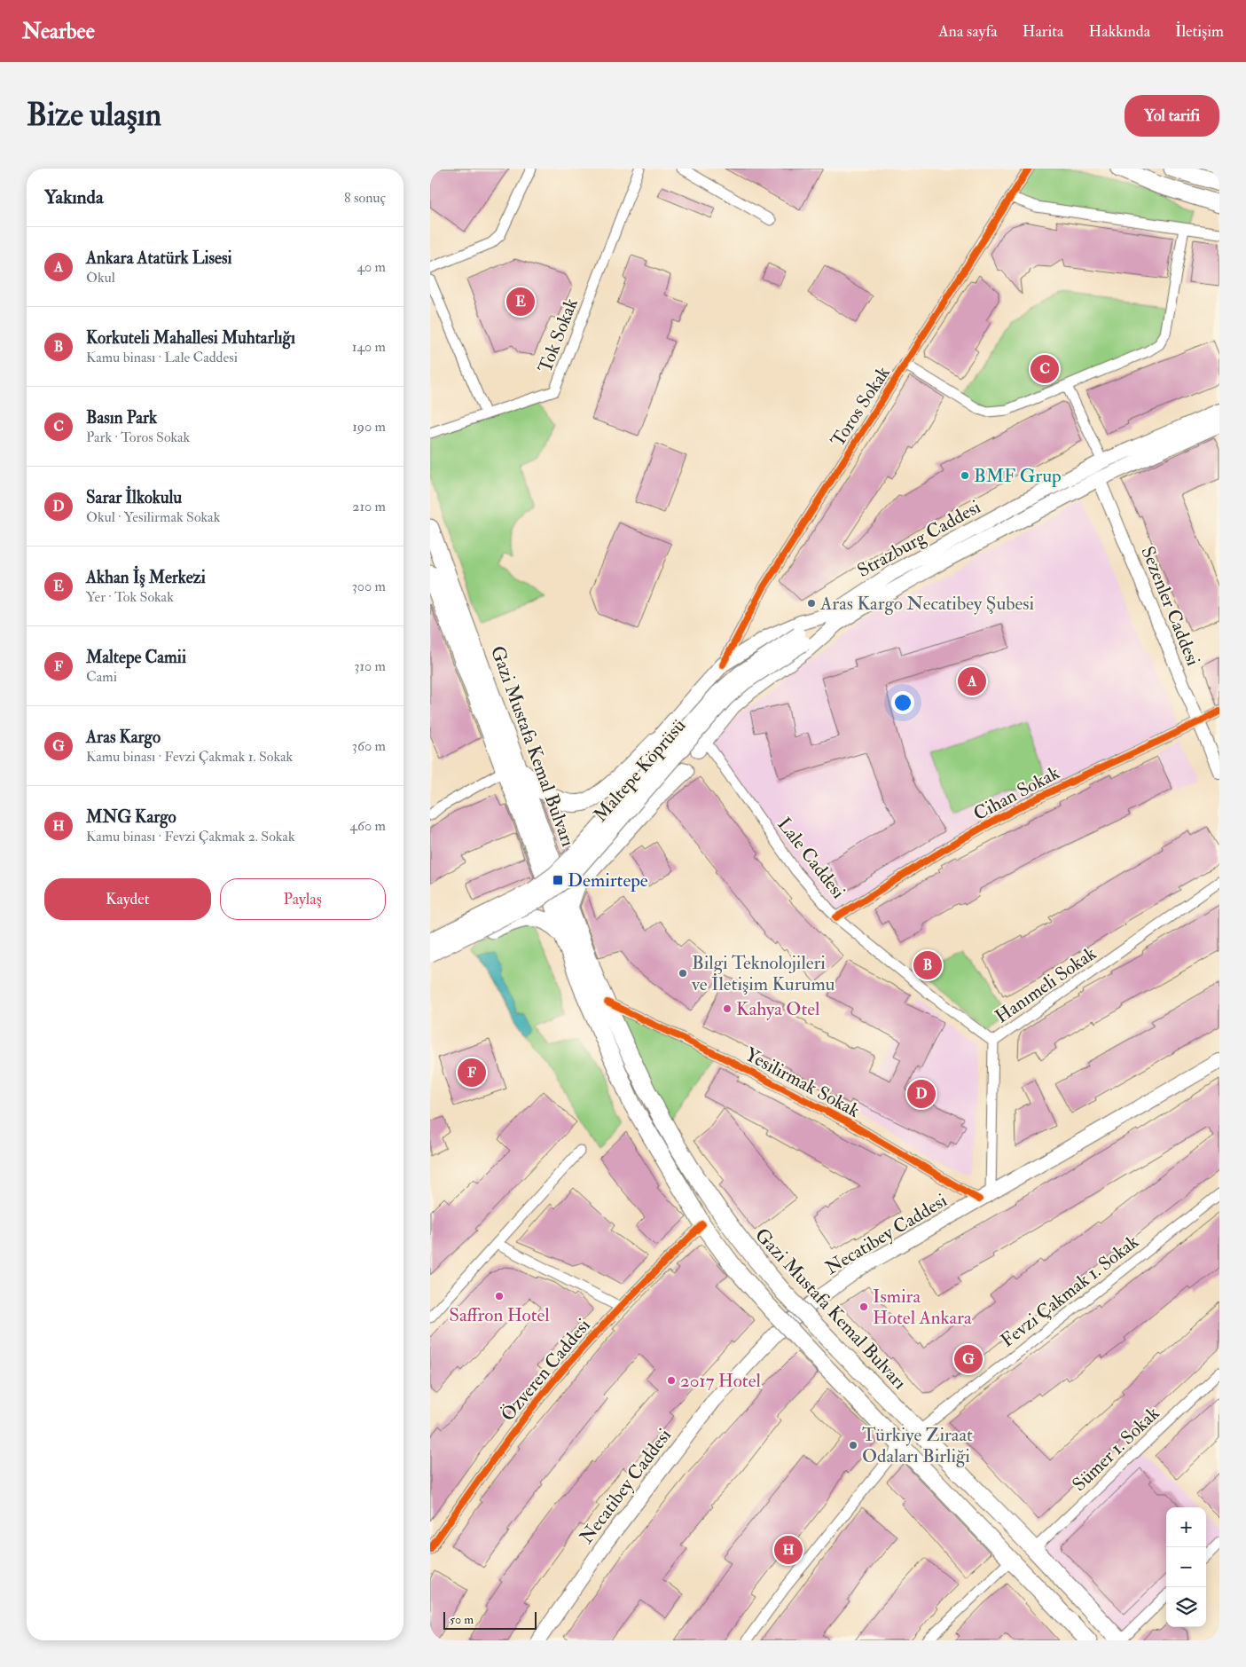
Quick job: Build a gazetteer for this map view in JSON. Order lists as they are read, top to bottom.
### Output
{
  "streets": {
    "main road": [
      "Strazburg Caddesi",
      "Gazi Mustafa Kemal Bulvarı",
      "Maltepe Köprüsü",
      "Necatibey Caddesi"
    ],
    "street": [
      "Tok Sokak",
      "Toros Sokak",
      "Sezenler Caddesi",
      "Cihan Sokak",
      "Lale Caddesi",
      "Hanımeli Sokak",
      "Yesilirmak Sokak",
      "Fevzi Çakmak 1. Sokak",
      "Özveren Caddesi",
      "Sümer 1. Sokak"
    ]
  },
  "crossings": [
    ["Toros Sokak", "Strazburg Caddesi"],
    ["Strazburg Caddesi", "Sezenler Caddesi"],
    ["Strazburg Caddesi", "Lale Caddesi"],
    ["Sezenler Caddesi", "Cihan Sokak"],
    ["Gazi Mustafa Kemal Bulvarı", "Yesilirmak Sokak"],
    ["Gazi Mustafa Kemal Bulvarı", "Fevzi Çakmak 1. Sokak"],
    ["Gazi Mustafa Kemal Bulvarı", "Özveren Caddesi"],
    ["Gazi Mustafa Kemal Bulvarı", "Sümer 1. Sokak"],
    ["Cihan Sokak", "Lale Caddesi"],
    ["Lale Caddesi", "Hanımeli Sokak"],
    ["Hanımeli Sokak", "Yesilirmak Sokak"],
    ["Hanımeli Sokak", "Necatibey Caddesi"],
    ["Yesilirmak Sokak", "Necatibey Caddesi"]
  ],
  "places": {
    "other": [
      "BMF Grup",
      "Aras Kargo Necatibey Şubesi",
      "Bilgi Teknolojileri ve İletişim Kurumu",
      "Kahya Otel",
      "Saffron Hotel",
      "Ismira Hotel Ankara",
      "2017 Hotel",
      "Türkiye Ziraat Odaları Birliği"
    ],
    "transit": ["Demirtepe"]
  },
  "scale_bar": "50 m",
  "page": {
    "header": "Nearbee",
    "nav": [
      "Ana sayfa",
      "Harita",
      "Hakkında",
      "İletişim"
    ],
    "buttons": [
      "Yol tarifi",
      ["Kaydet", "Paylaş"]
    ],
    "title": "Bize ulaşın",
    "heading": ["Yakında", "8 sonuç"],
    "list": [
      {
        "mark": "A",
        "name": "Ankara Atatürk Lisesi",
        "note": "Okul",
        "value": "40 m"
      },
      {
        "mark": "B",
        "name": "Korkuteli Mahallesi Muhtarlığı",
        "note": "Kamu binası · Lale Caddesi",
        "value": "140 m"
      },
      {
        "mark": "C",
        "name": "Basın Park",
        "note": "Park · Toros Sokak",
        "value": "190 m"
      },
      {
        "mark": "D",
        "name": "Sarar İlkokulu",
        "note": "Okul · Yesilirmak Sokak",
        "value": "210 m"
      },
      {
        "mark": "E",
        "name": "Akhan İş Merkezi",
        "note": "Yer · Tok Sokak",
        "value": "300 m"
      },
      {
        "mark": "F",
        "name": "Maltepe Camii",
        "note": "Cami",
        "value": "310 m"
      },
      {
        "mark": "G",
        "name": "Aras Kargo",
        "note": "Kamu binası · Fevzi Çakmak 1. Sokak",
        "value": "360 m"
      },
      {
        "mark": "H",
        "name": "MNG Kargo",
        "note": "Kamu binası · Fevzi Çakmak 2. Sokak",
        "value": "460 m"
      }
    ],
    "pins": [
      "E",
      "C",
      "A",
      "B",
      "F",
      "D",
      "G",
      "H"
    ],
    "map_buttons": ["+", "−"],
    "scale": "50 m"
  }
}
